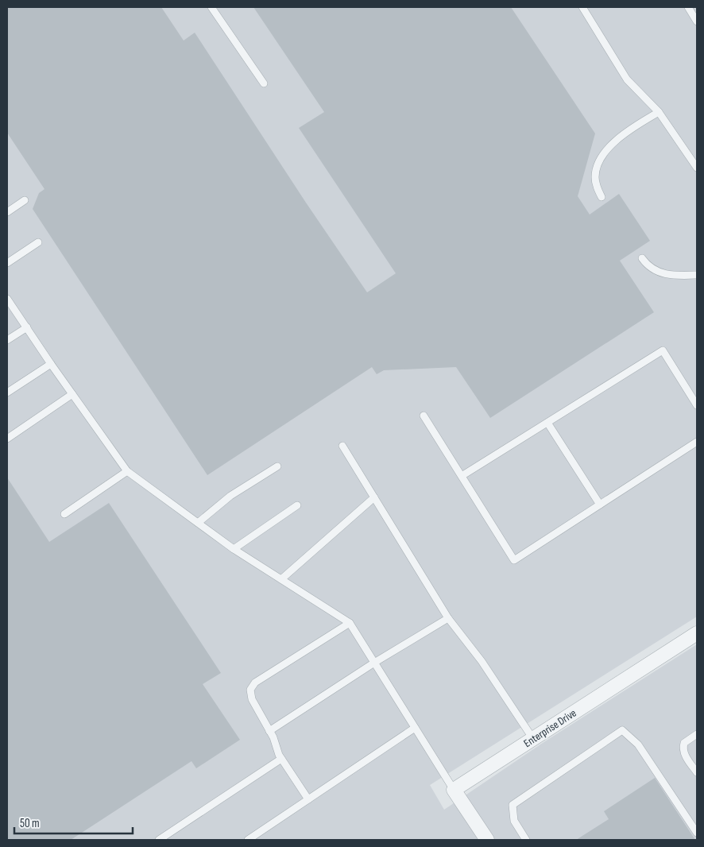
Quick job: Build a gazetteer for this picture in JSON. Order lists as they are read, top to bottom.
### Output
{
  "streets": {
    "street": ["Enterprise Drive"]
  },
  "scale_bar": "50 m"
}
